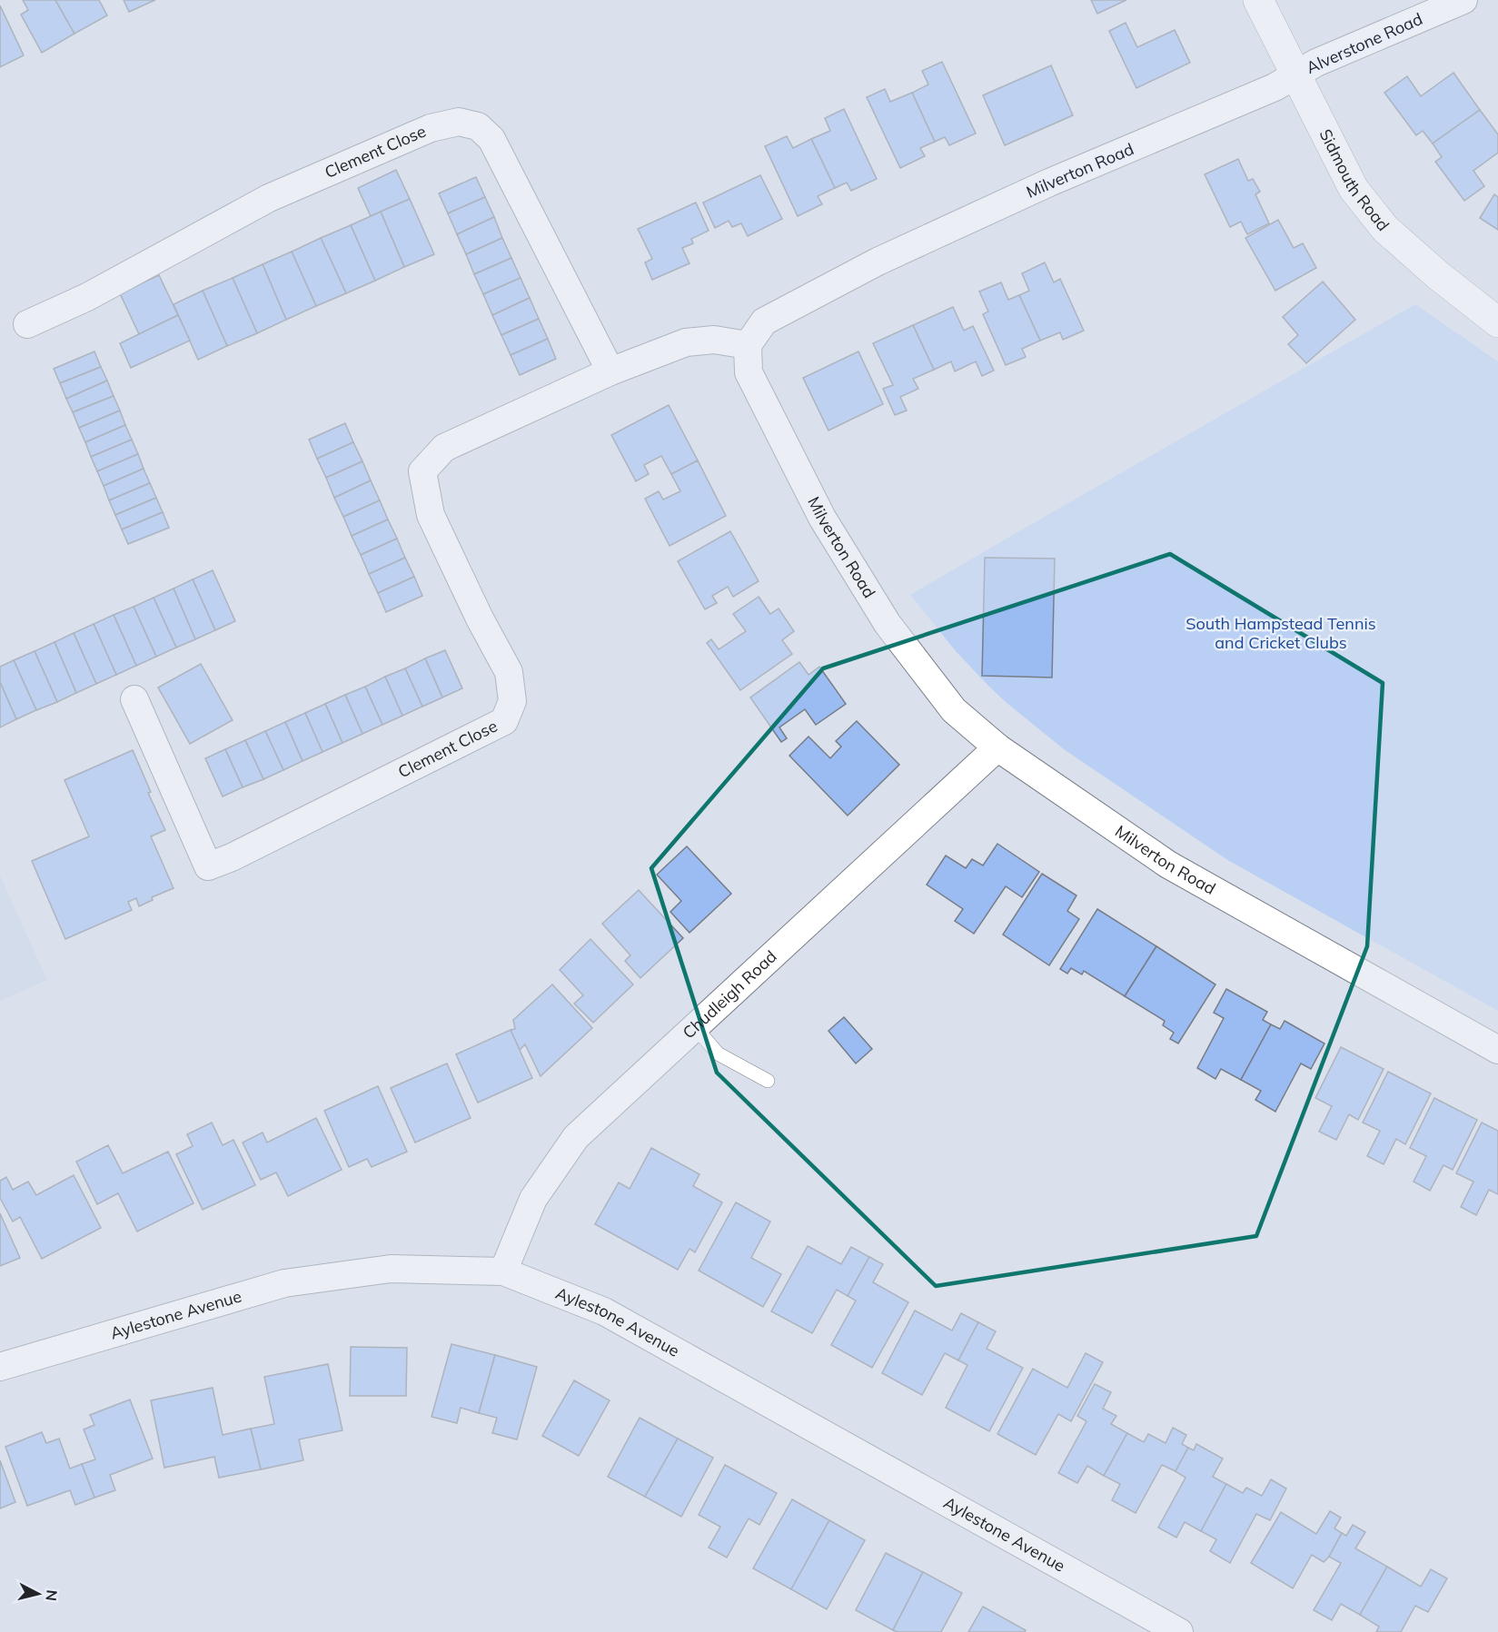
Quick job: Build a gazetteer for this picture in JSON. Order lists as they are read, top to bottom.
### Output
{
  "streets": {
    "street": [
      "Alverstone Road",
      "Clement Close",
      "Milverton Road",
      "Sidmouth Road",
      "Chudleigh Road",
      "Aylestone Avenue"
    ]
  },
  "crossings": [
    ["Alverstone Road", "Milverton Road"],
    ["Alverstone Road", "Sidmouth Road"],
    ["Clement Close", "Milverton Road"],
    ["Milverton Road", "Sidmouth Road"],
    ["Milverton Road", "Chudleigh Road"],
    ["Chudleigh Road", "Aylestone Avenue"]
  ],
  "parks": ["South Hampstead Tennis and Cricket Clubs"],
  "north": "right"
}
